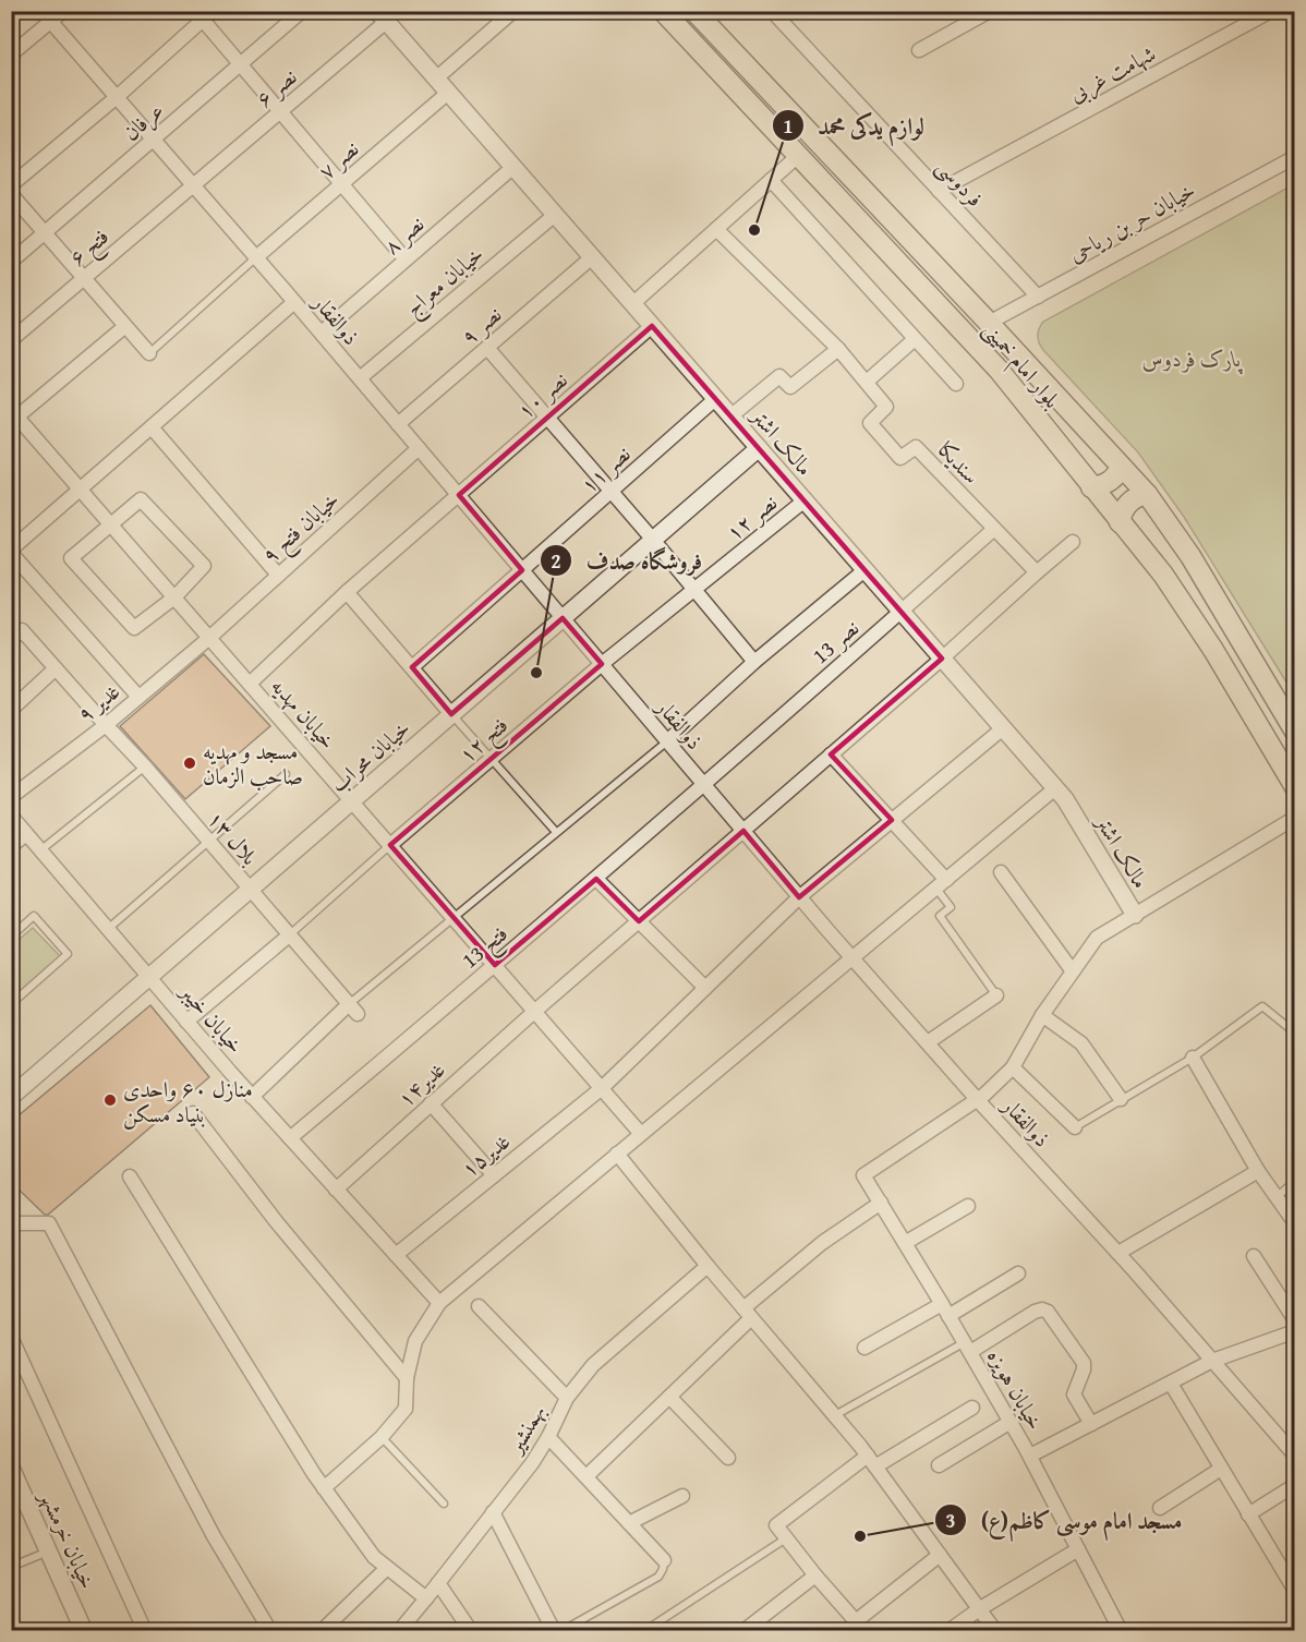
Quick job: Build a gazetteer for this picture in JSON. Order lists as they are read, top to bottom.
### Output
{
  "streets": {
    "main road": ["بلوار امام خمینی"],
    "street": [
      "شهامت غربی",
      "نصر ۶",
      "عرفان",
      "نصر ۷",
      "فردوسی",
      "خیابان حر بن ریاحی",
      "نصر ۸",
      "فتح ۶",
      "خیابان معراج",
      "ذوالفقار",
      "نصر ۹",
      "نصر ۱۰",
      "مالک اشتر",
      "سندیکا",
      "نصر ۱۱",
      "نصر ۱۲",
      "خیابان فتح ۹",
      "نصر 13",
      "غدیر ۹",
      "خیابان مهدیه",
      "فتح ۱۲",
      "خیابان محراب",
      "بلال ۱۳",
      "فتح 13",
      "خیابان خیبر",
      "غدیر۱۴",
      "غدیر۱۵",
      "خیابان هویزه",
      "بهمنشیر",
      "خیابان خرمشهر"
    ]
  },
  "crossings": [
    ["شهامت غربی", "فردوسی"],
    ["نصر ۶", "فتح ۶"],
    ["نصر ۶", "ذوالفقار"],
    ["نصر ۶", "مالک اشتر"],
    ["عرفان", "ذوالفقار"],
    ["نصر ۷", "ذوالفقار"],
    ["نصر ۷", "مالک اشتر"],
    ["فردوسی", "خیابان حر بن ریاحی"],
    ["خیابان حر بن ریاحی", "بلوار امام خمینی"],
    ["نصر ۸", "ذوالفقار"],
    ["نصر ۸", "مالک اشتر"],
    ["فتح ۶", "ذوالفقار"],
    ["خیابان معراج", "ذوالفقار"],
    ["خیابان معراج", "مالک اشتر"],
    ["ذوالفقار", "نصر ۹"],
    ["ذوالفقار", "نصر ۱۰"],
    ["ذوالفقار", "نصر ۱۱"],
    ["ذوالفقار", "نصر ۱۲"],
    ["ذوالفقار", "خیابان فتح ۹"],
    ["ذوالفقار", "نصر 13"],
    ["ذوالفقار", "فتح ۱۲"],
    ["ذوالفقار", "خیابان محراب"],
    ["ذوالفقار", "فتح 13"],
    ["ذوالفقار", "غدیر۱۴"],
    ["ذوالفقار", "غدیر۱۵"],
    ["ذوالفقار", "خیابان هویزه"],
    ["نصر ۹", "مالک اشتر"],
    ["نصر ۱۰", "مالک اشتر"],
    ["نصر ۱۰", "خیابان مهدیه"],
    ["مالک اشتر", "نصر ۱۱"],
    ["مالک اشتر", "نصر ۱۲"],
    ["مالک اشتر", "نصر 13"],
    ["مالک اشتر", "خیابان محراب"],
    ["مالک اشتر", "غدیر۱۴"],
    ["مالک اشتر", "غدیر۱۵"],
    ["سندیکا", "نصر 13"],
    ["نصر ۱۲", "فتح ۱۲"],
    ["خیابان فتح ۹", "غدیر ۹"],
    ["خیابان فتح ۹", "خیابان مهدیه"],
    ["نصر 13", "فتح 13"],
    ["غدیر ۹", "خیابان مهدیه"],
    ["غدیر ۹", "بلال ۱۳"],
    ["خیابان مهدیه", "فتح ۱۲"],
    ["خیابان مهدیه", "خیابان محراب"],
    ["خیابان مهدیه", "فتح 13"],
    ["خیابان مهدیه", "غدیر۱۴"],
    ["خیابان مهدیه", "غدیر۱۵"],
    ["خیابان محراب", "بلال ۱۳"],
    ["خیابان محراب", "خیابان خیبر"],
    ["فتح 13", "خیابان خیبر"],
    ["خیابان خیبر", "غدیر۱۴"],
    ["خیابان خیبر", "غدیر۱۵"]
  ],
  "parks": ["پارک فردوس"],
  "places": [
    "لوازم یدکی محمد",
    "فروشگاه صدف",
    "مسجد و مهدیه صاحب الزمان",
    "منازل ۶۰ واحدی بنیاد مسکن",
    "مسجد امام موسی کاظم(ع)"
  ]
}
